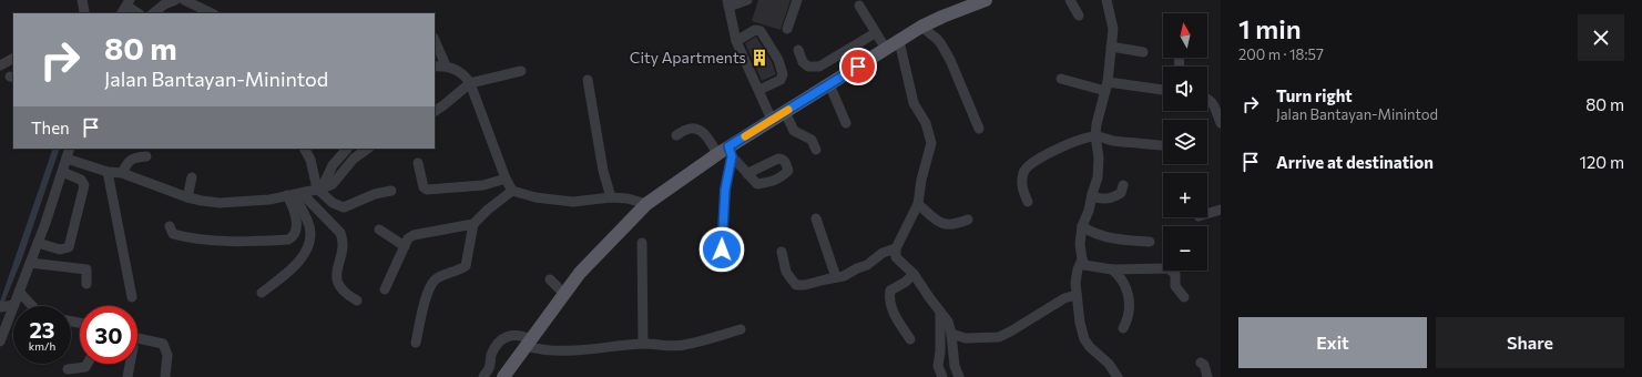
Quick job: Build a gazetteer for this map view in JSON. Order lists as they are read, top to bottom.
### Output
{
  "places": {
    "building": ["City Apartments"]
  },
  "north": "top",
  "page": {
    "heading": ["1 min", "200 m · 18:57"],
    "map_buttons": ["+", "−"],
    "turn": ["80 m", "Jalan Bantayan-Minintod"],
    "list": [
      {
        "name": "Turn right",
        "note": "Jalan Bantayan-Minintod",
        "value": "80 m"
      },
      {
        "name": "Arrive at destination",
        "value": "120 m"
      }
    ],
    "then": "Then",
    "speed": "23 km/h",
    "limit": "30",
    "buttons": ["Exit", "Share"]
  }
}
